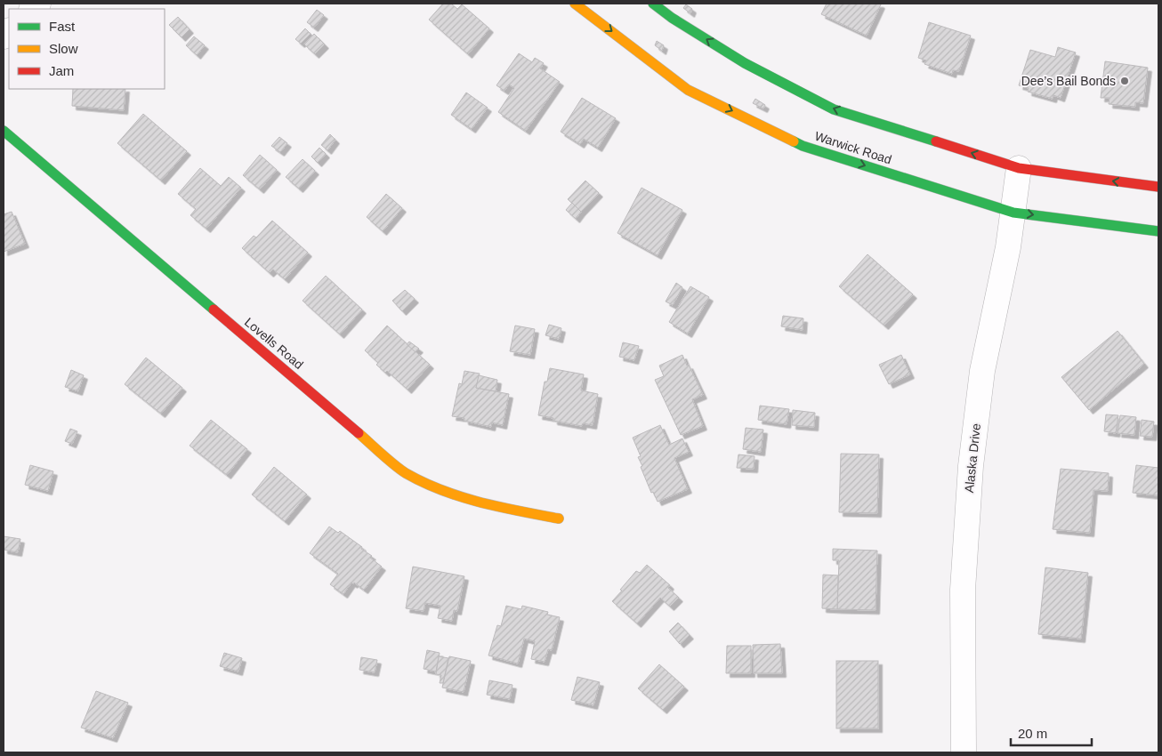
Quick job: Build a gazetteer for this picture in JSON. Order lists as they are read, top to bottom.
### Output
{
  "streets": {
    "main road": ["Warwick Road", "Lovells Road"],
    "street": ["Alaska Drive"]
  },
  "crossings": [
    ["Warwick Road", "Alaska Drive"]
  ],
  "places": ["Dee’s Bail Bonds"],
  "legend": ["Fast", "Slow", "Jam"],
  "scale_bar": "20 m"
}
